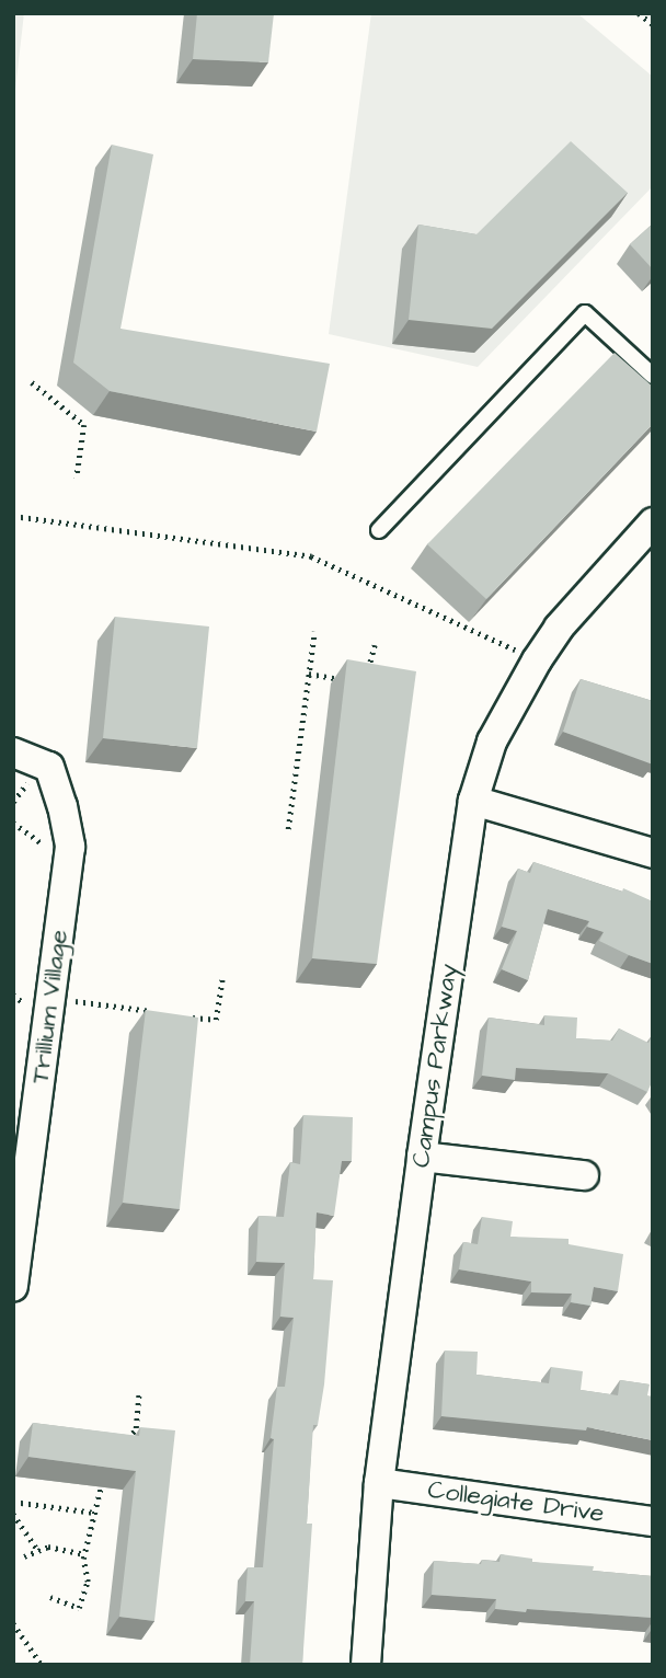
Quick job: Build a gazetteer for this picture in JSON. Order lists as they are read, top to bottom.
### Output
{
  "streets": {
    "street": ["Trillium Village", "Campus Parkway", "Collegiate Drive"]
  },
  "crossings": [
    ["Campus Parkway", "Collegiate Drive"]
  ]
}
